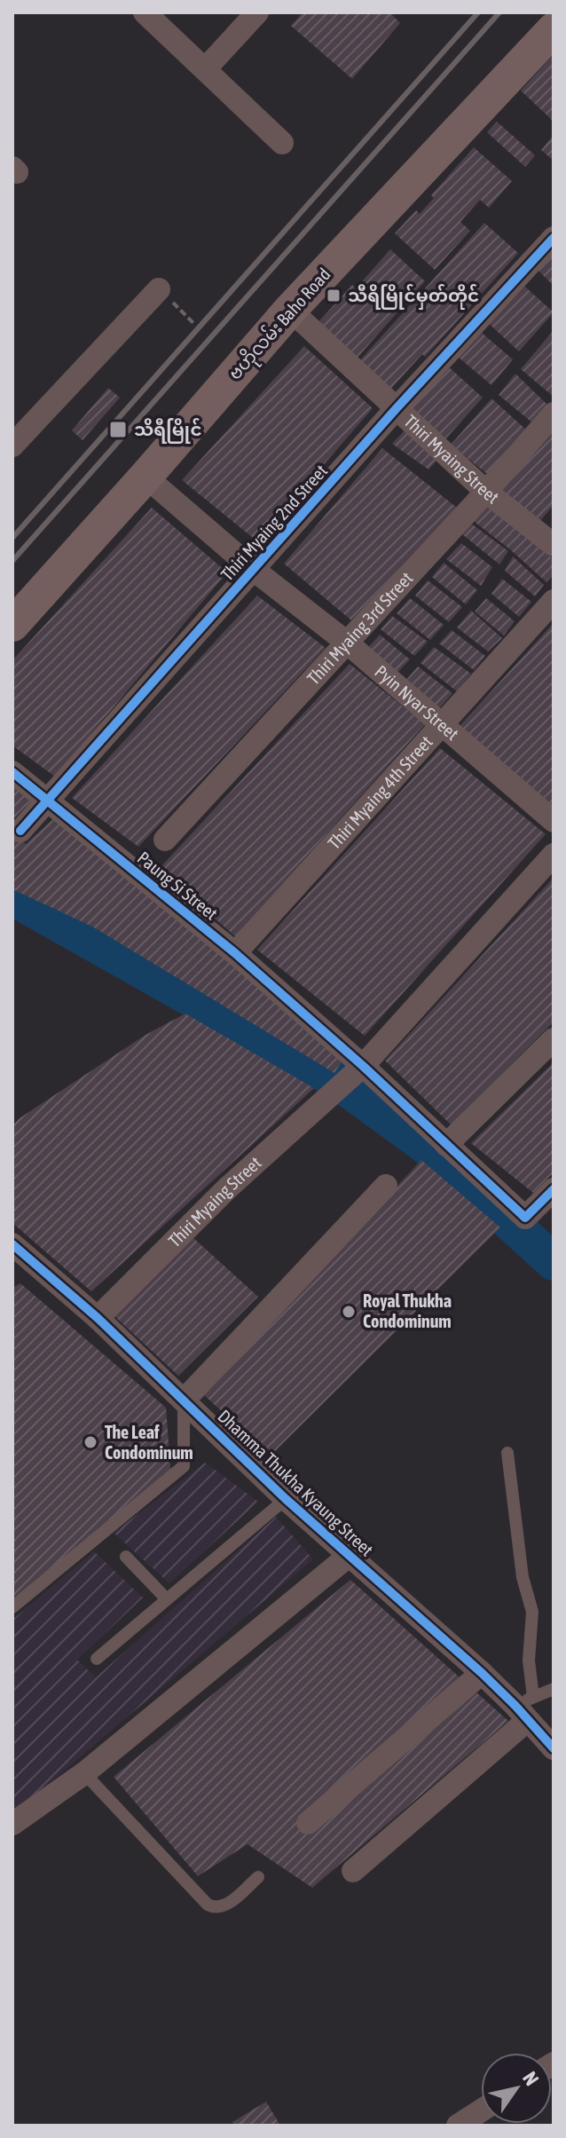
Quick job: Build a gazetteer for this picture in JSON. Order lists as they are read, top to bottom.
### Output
{
  "streets": {
    "main road": ["ဗဟိုလမ်း Baho Road"],
    "street": [
      "Thiri Myaing Street",
      "Thiri Myaing 2nd Street",
      "Thiri Myaing 3rd Street",
      "Pyin Nyar Street",
      "Thiri Myaing 4th Street",
      "Paung Si Street",
      "Dhamma Thukha Kyaung Street"
    ]
  },
  "crossings": [
    ["ဗဟိုလမ်း Baho Road", "Thiri Myaing Street"],
    ["ဗဟိုလမ်း Baho Road", "Pyin Nyar Street"],
    ["Thiri Myaing Street", "Thiri Myaing 2nd Street"],
    ["Thiri Myaing Street", "Thiri Myaing 3rd Street"],
    ["Thiri Myaing Street", "Paung Si Street"],
    ["Thiri Myaing Street", "Dhamma Thukha Kyaung Street"],
    ["Thiri Myaing 2nd Street", "Pyin Nyar Street"],
    ["Thiri Myaing 2nd Street", "Paung Si Street"],
    ["Thiri Myaing 3rd Street", "Pyin Nyar Street"],
    ["Pyin Nyar Street", "Thiri Myaing 4th Street"],
    ["Thiri Myaing 4th Street", "Paung Si Street"]
  ],
  "places": {
    "transit": ["သီရိမြိုင်မှတ်တိုင်", "သိရီမြိုင်"],
    "other": ["Royal Thukha Condominum", "The Leaf Condominum"]
  },
  "north": "top right"
}
